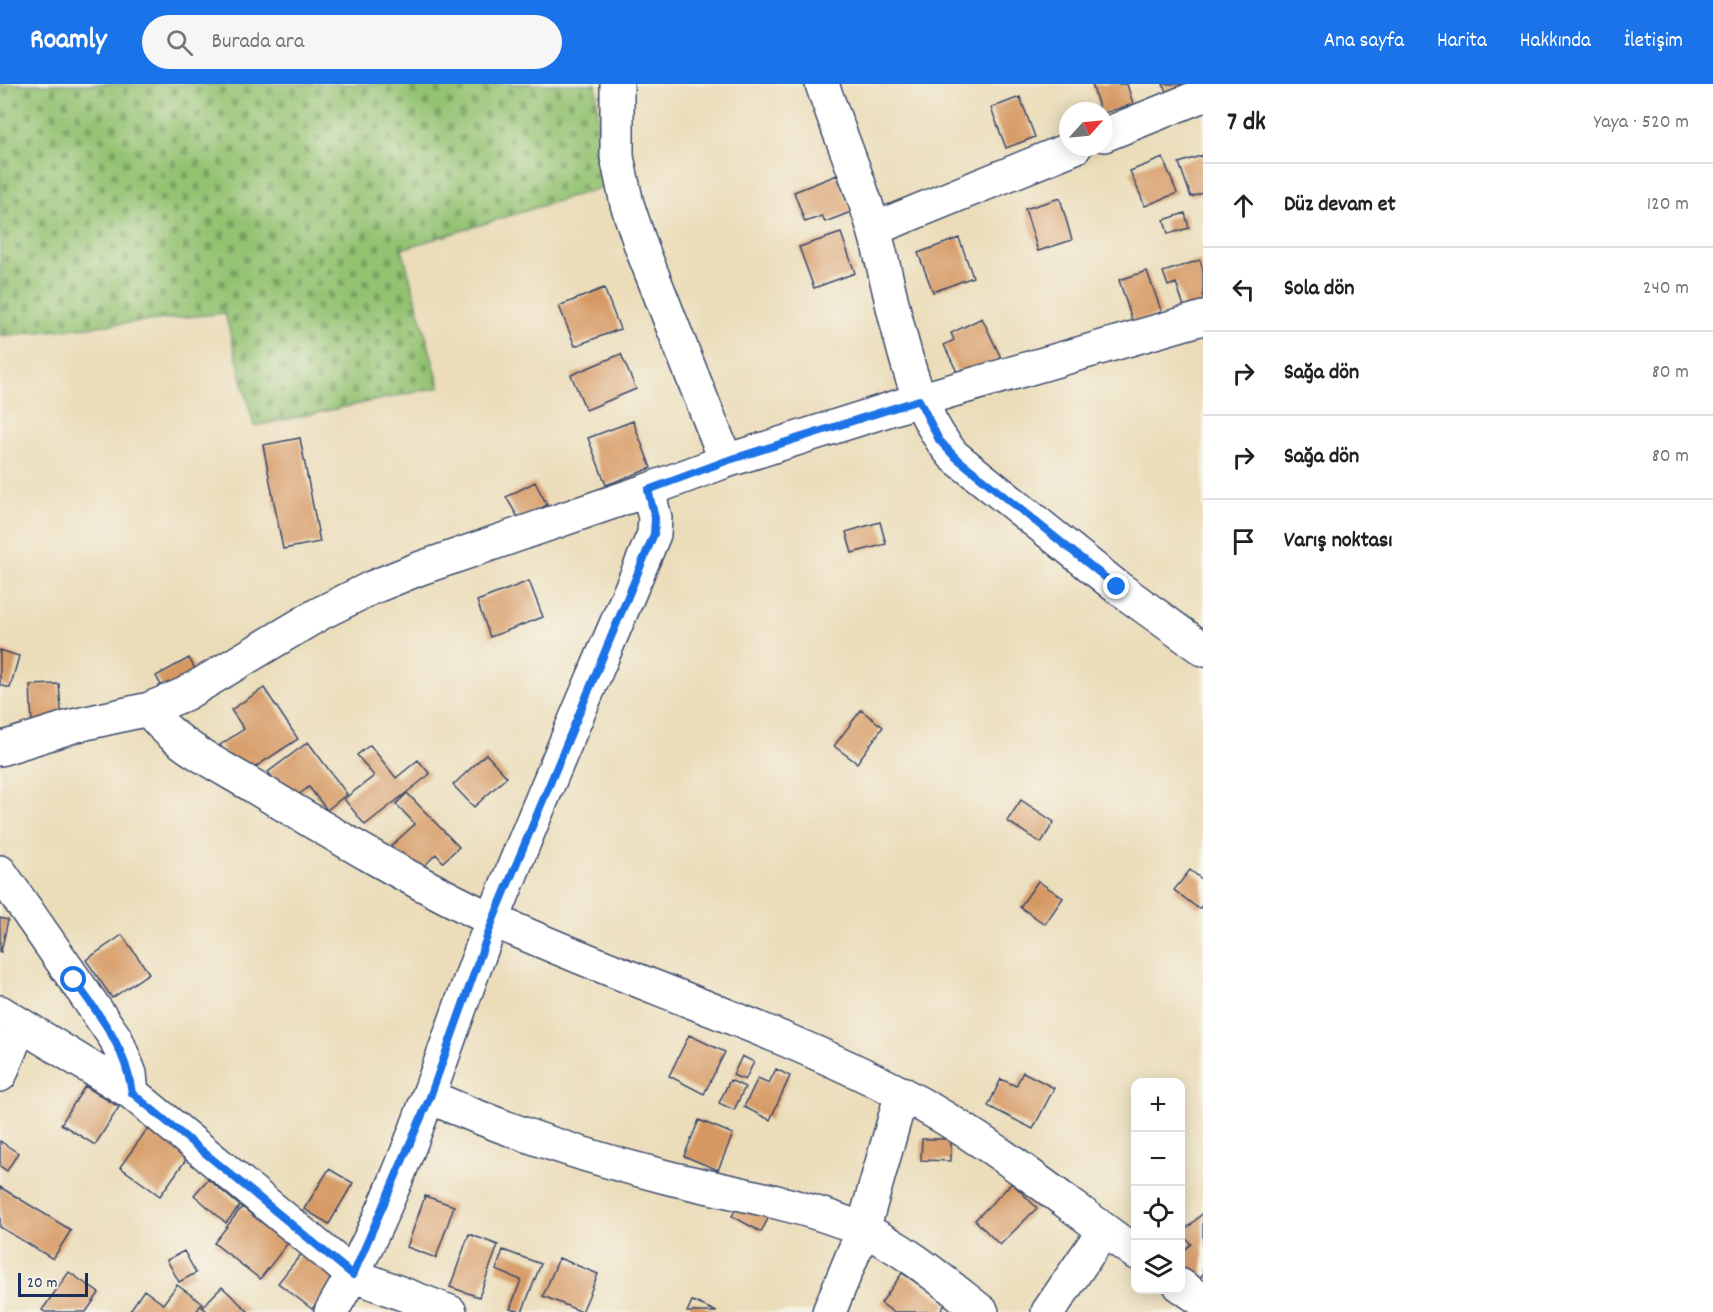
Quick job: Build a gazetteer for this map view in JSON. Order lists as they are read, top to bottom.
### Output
{
  "scale_bar": "20 m",
  "north": "top right",
  "page": {
    "header": "Roamly",
    "search": "Burada ara",
    "nav": [
      "Ana sayfa",
      "Harita",
      "Hakkında",
      "İletişim"
    ],
    "heading": ["7 dk", "Yaya · 520 m"],
    "list": [
      ["Düz devam et", "120 m"],
      ["Sola dön", "240 m"],
      ["Sağa dön", "80 m"],
      ["Sağa dön", "80 m"],
      "Varış noktası"
    ],
    "map_buttons": ["+", "−"],
    "scale": "20 m"
  }
}
